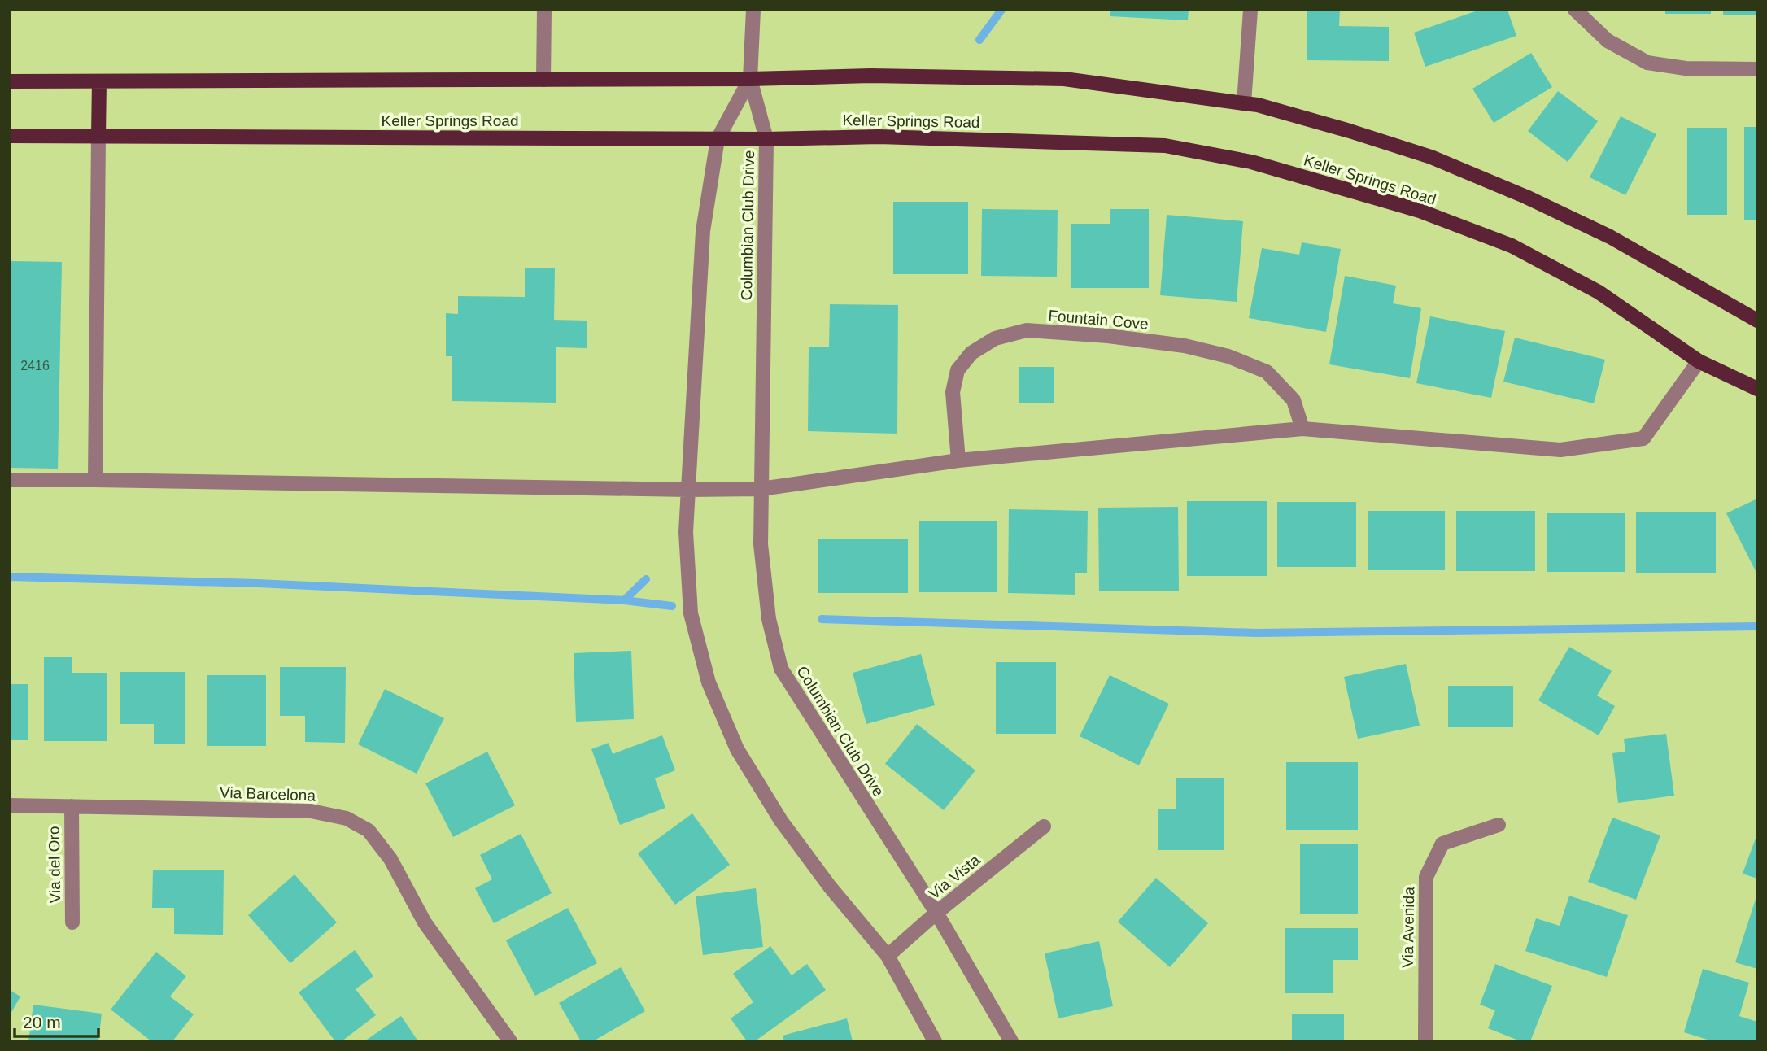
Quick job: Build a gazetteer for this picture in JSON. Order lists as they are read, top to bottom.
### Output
{
  "streets": {
    "main road": ["Keller Springs Road"],
    "street": [
      "Columbian Club Drive",
      "Fountain Cove",
      "Via Barcelona",
      "Via del Oro",
      "Via Vista",
      "Via Avenida"
    ]
  },
  "crossings": [
    ["Keller Springs Road", "Columbian Club Drive"],
    ["Columbian Club Drive", "Via Vista"],
    ["Via Barcelona", "Via del Oro"]
  ],
  "house_numbers": ["2416"],
  "scale_bar": "20 m"
}
